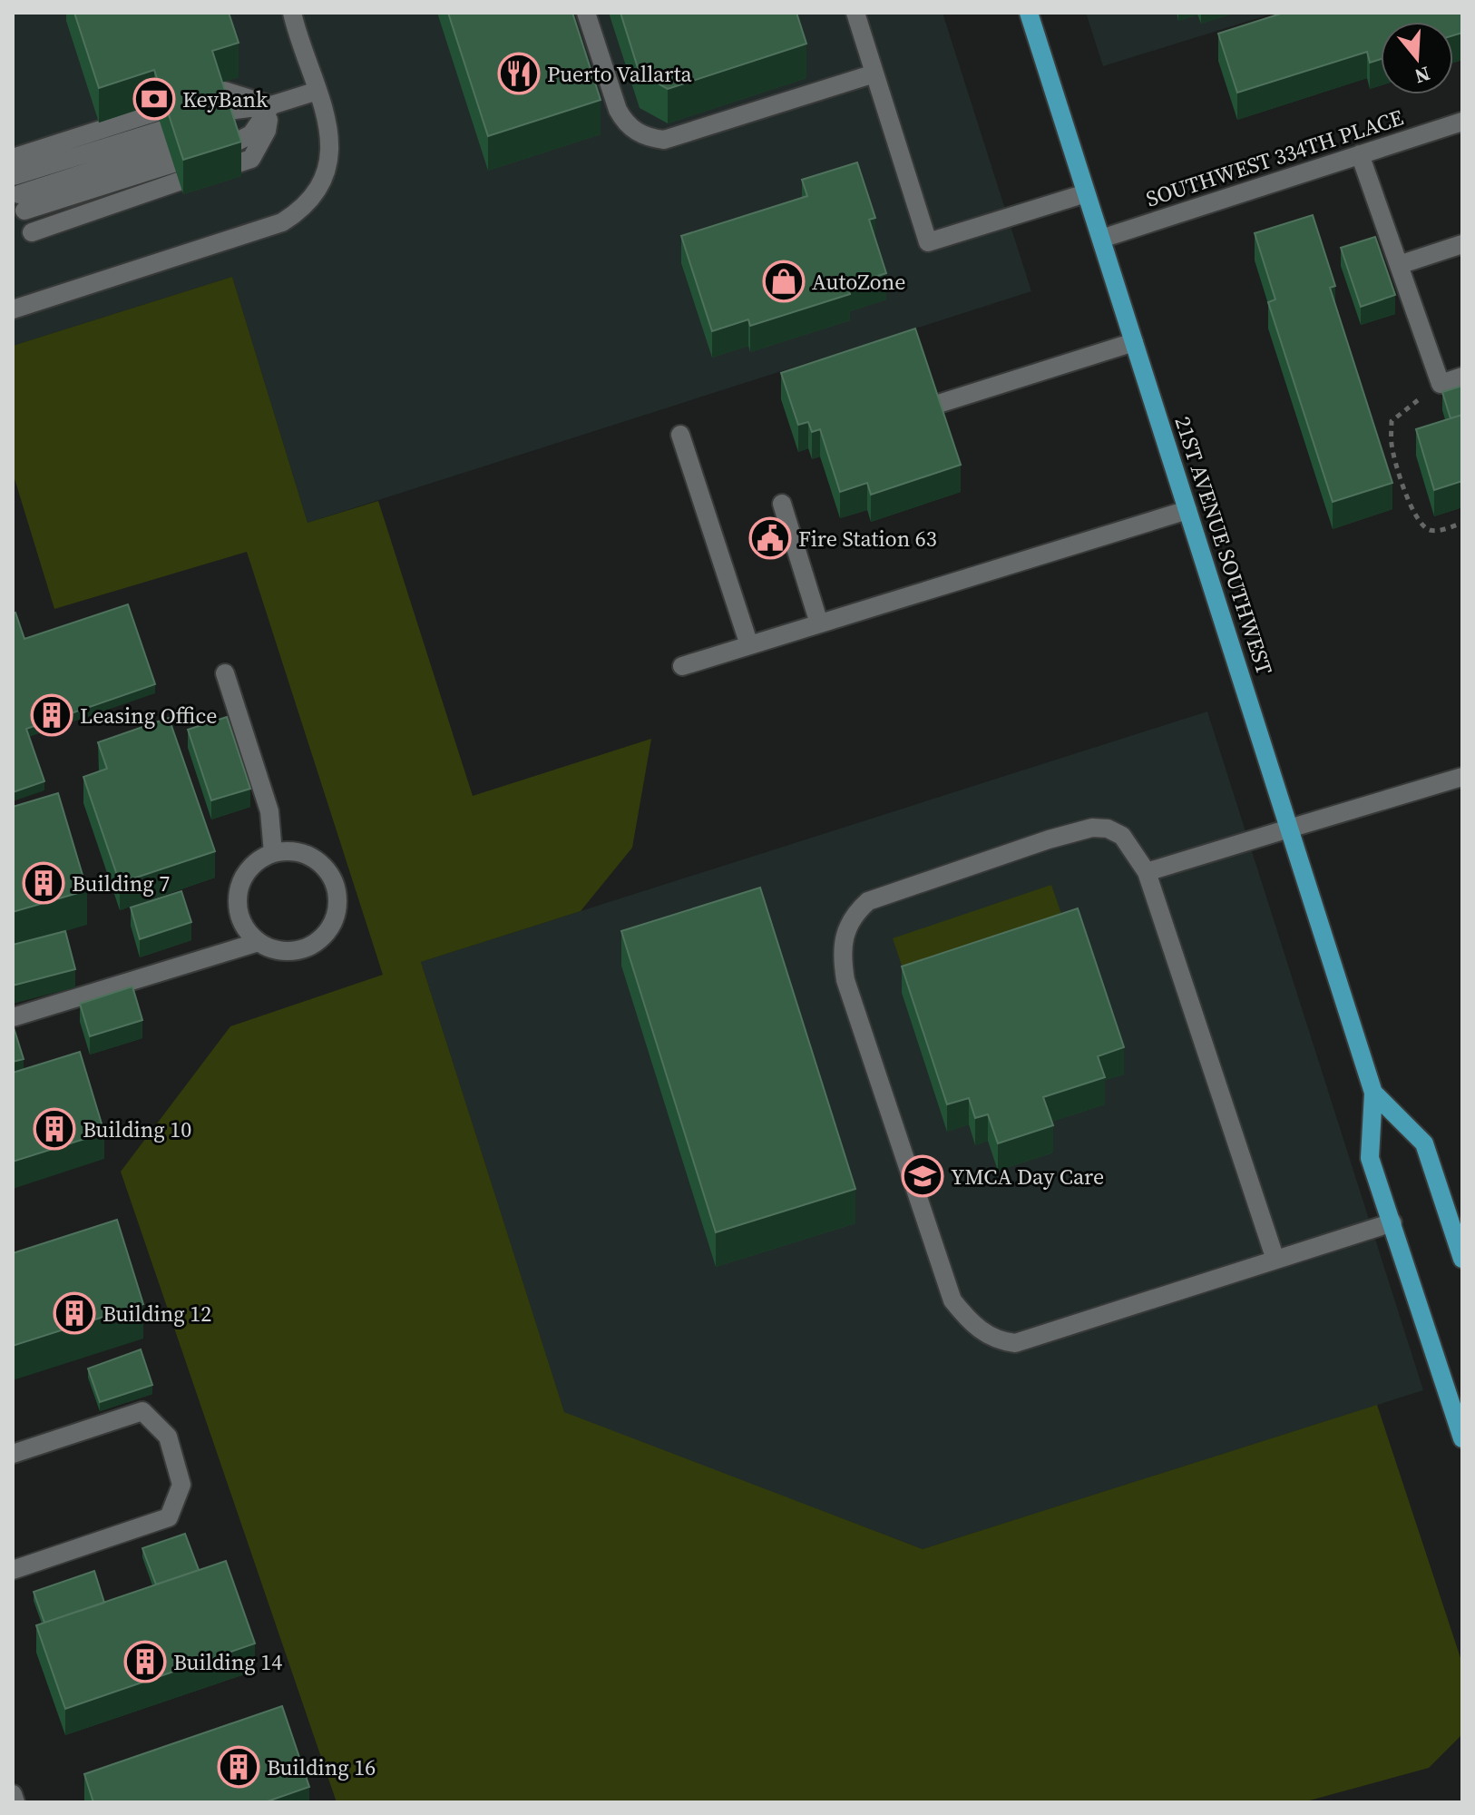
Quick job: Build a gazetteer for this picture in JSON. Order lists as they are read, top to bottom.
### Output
{
  "streets": {
    "main road": ["21ST AVENUE SOUTHWEST"],
    "street": ["SOUTHWEST 334TH PLACE"]
  },
  "crossings": [
    ["SOUTHWEST 334TH PLACE", "21ST AVENUE SOUTHWEST"]
  ],
  "places": {
    "restaurant": ["Puerto Vallarta"],
    "bank": ["KeyBank"],
    "shop": ["AutoZone"],
    "public building": ["Fire Station 63"],
    "building": [
      "Leasing Office",
      "Building 7",
      "Building 10",
      "Building 12",
      "Building 14",
      "Building 16"
    ],
    "school or university": ["YMCA Day Care"]
  },
  "north": "bottom"
}
